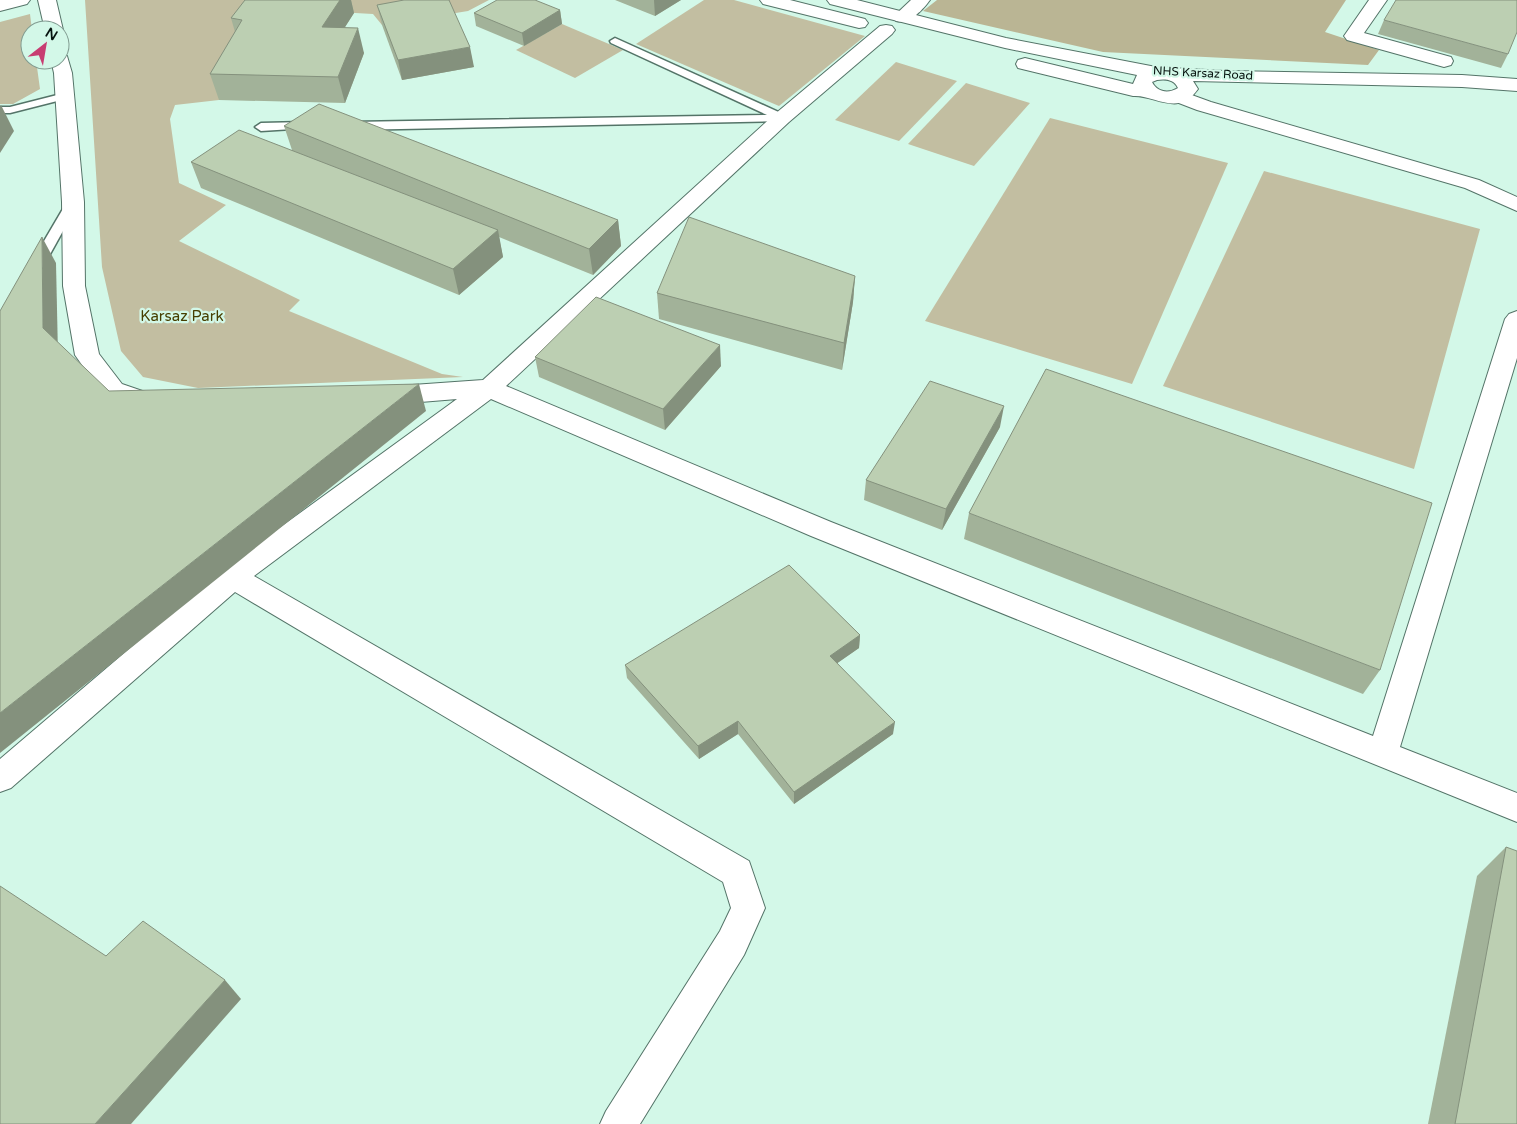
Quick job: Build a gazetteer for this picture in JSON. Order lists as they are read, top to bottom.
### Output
{
  "streets": {
    "street": ["NHS Karsaz Road"]
  },
  "parks": ["Karsaz Park"],
  "north": "top right"
}
